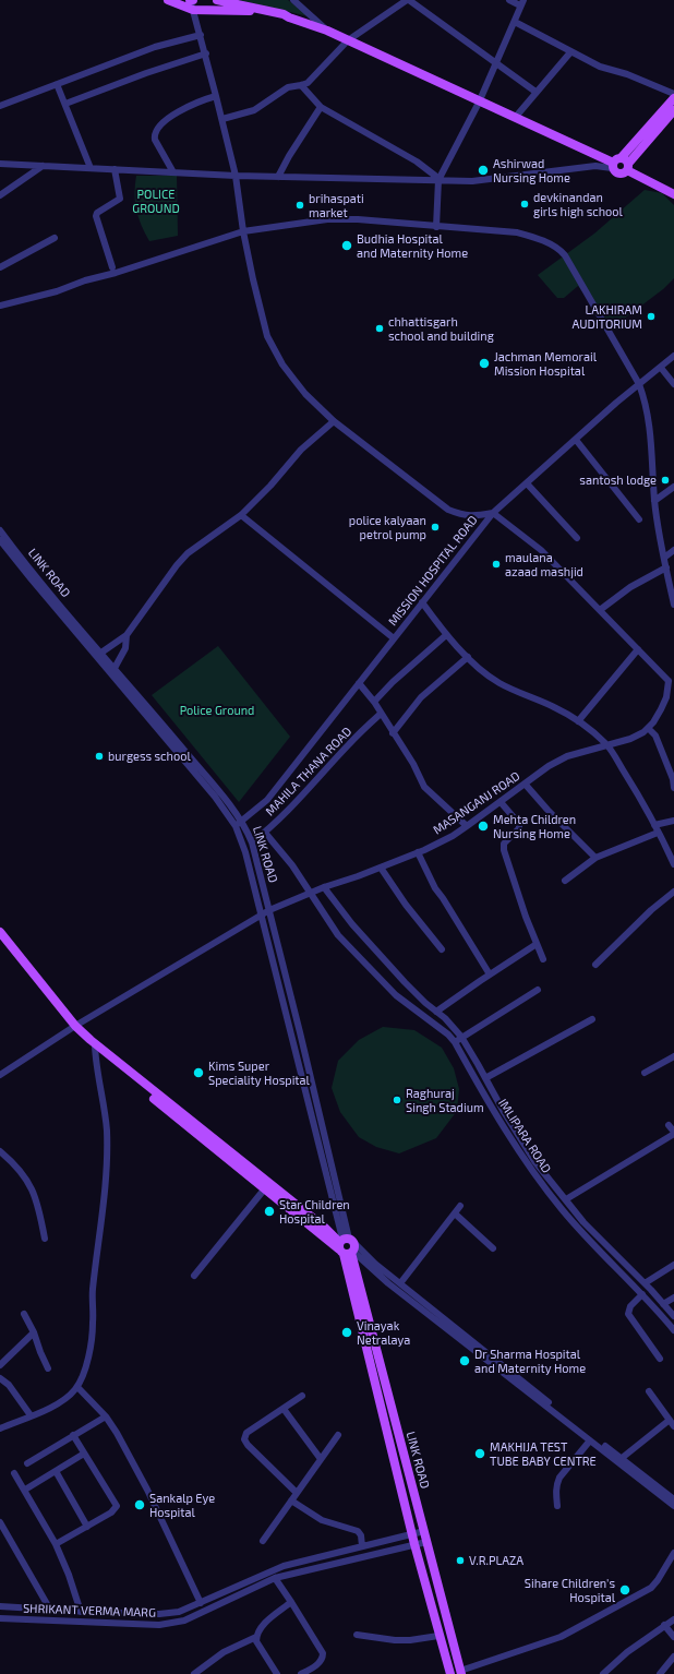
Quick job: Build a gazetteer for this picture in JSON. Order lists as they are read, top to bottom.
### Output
{
  "streets": {
    "main road": ["LINK ROAD"],
    "street": [
      "MISSION HOSPITAL ROAD",
      "MAHILA THANA ROAD",
      "MASANGANJ ROAD",
      "IMLIPARA ROAD",
      "SHRIKANT VERMA MARG"
    ]
  },
  "crossings": [
    ["MISSION HOSPITAL ROAD", "LINK ROAD"],
    ["LINK ROAD", "MAHILA THANA ROAD"],
    ["LINK ROAD", "MASANGANJ ROAD"],
    ["LINK ROAD", "SHRIKANT VERMA MARG"],
    ["MAHILA THANA ROAD", "IMLIPARA ROAD"],
    ["MASANGANJ ROAD", "IMLIPARA ROAD"]
  ],
  "parks": ["POLICE GROUND", "Police Ground"],
  "places": [
    "Ashirwad Nursing Home",
    "devkinandan girls high school",
    "brihaspati market",
    "Budhia Hospital and Maternity Home",
    "LAKHIRAM AUDITORIUM",
    "chhattisgarh school and building",
    "Jachman Memorail Mission Hospital",
    "santosh lodge",
    "police kalyaan petrol pump",
    "maulana azaad mashjid",
    "burgess school",
    "Mehta Children Nursing Home",
    "Kims Super Speciality Hospital",
    "Raghuraj Singh Stadium",
    "Star Children Hospital",
    "Vinayak Netralaya",
    "Dr Sharma Hospital and Maternity Home",
    "MAKHIJA TEST TUBE BABY CENTRE",
    "Sankalp Eye Hospital",
    "V.R.PLAZA",
    "Sihare Children's Hospital"
  ]
}
